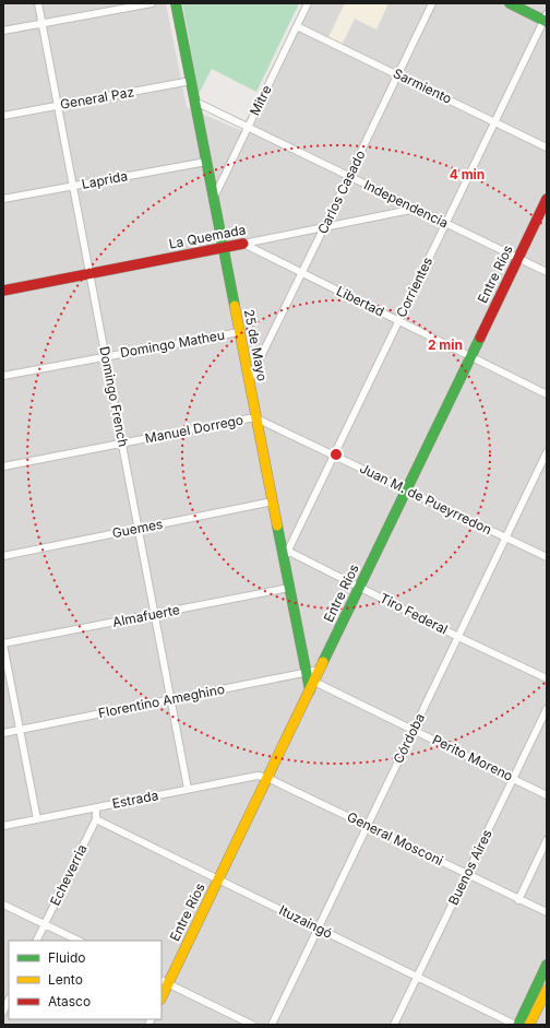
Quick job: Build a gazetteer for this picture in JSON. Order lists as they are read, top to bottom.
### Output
{
  "streets": {
    "street": [
      "Sarmiento",
      "General Paz",
      "Mitre",
      "Laprida",
      "Carlos Casado",
      "Independencia",
      "La Quemada",
      "Entre Ríos",
      "Corrientes",
      "Libertad",
      "Domingo Matheu",
      "25 de Mayo",
      "Domingo French",
      "Manuel Dorrego",
      "Juan M. de Pueyrredon",
      "Guemes",
      "Tiro Federal",
      "Almafuerte",
      "Florentino Ameghino",
      "Córdoba",
      "Perito Moreno",
      "Estrada",
      "General Mosconi",
      "Buenos Aires",
      "Echeverria",
      "Ituzaingó"
    ]
  },
  "crossings": [
    ["Sarmiento", "Mitre"],
    ["Sarmiento", "Carlos Casado"],
    ["Sarmiento", "Corrientes"],
    ["General Paz", "25 de Mayo"],
    ["General Paz", "Domingo French"],
    ["Mitre", "Independencia"],
    ["Mitre", "25 de Mayo"],
    ["Laprida", "25 de Mayo"],
    ["Laprida", "Domingo French"],
    ["Carlos Casado", "Independencia"],
    ["Carlos Casado", "La Quemada"],
    ["Carlos Casado", "Libertad"],
    ["Carlos Casado", "25 de Mayo"],
    ["Independencia", "La Quemada"],
    ["Independencia", "Entre Ríos"],
    ["Independencia", "Corrientes"],
    ["Independencia", "25 de Mayo"],
    ["La Quemada", "Libertad"],
    ["La Quemada", "25 de Mayo"],
    ["La Quemada", "Domingo French"],
    ["Entre Ríos", "Libertad"],
    ["Entre Ríos", "25 de Mayo"],
    ["Entre Ríos", "Juan M. de Pueyrredon"],
    ["Entre Ríos", "Tiro Federal"],
    ["Entre Ríos", "Florentino Ameghino"],
    ["Entre Ríos", "Perito Moreno"],
    ["Entre Ríos", "Estrada"],
    ["Entre Ríos", "General Mosconi"],
    ["Entre Ríos", "Ituzaingó"],
    ["Corrientes", "Libertad"],
    ["Corrientes", "25 de Mayo"],
    ["Corrientes", "Juan M. de Pueyrredon"],
    ["Corrientes", "Tiro Federal"],
    ["Domingo Matheu", "25 de Mayo"],
    ["Domingo Matheu", "Domingo French"],
    ["25 de Mayo", "Manuel Dorrego"],
    ["25 de Mayo", "Juan M. de Pueyrredon"],
    ["25 de Mayo", "Guemes"],
    ["25 de Mayo", "Tiro Federal"],
    ["25 de Mayo", "Almafuerte"],
    ["25 de Mayo", "Florentino Ameghino"],
    ["25 de Mayo", "Perito Moreno"],
    ["Domingo French", "Manuel Dorrego"],
    ["Domingo French", "Guemes"],
    ["Domingo French", "Almafuerte"],
    ["Domingo French", "Florentino Ameghino"],
    ["Domingo French", "Estrada"],
    ["Manuel Dorrego", "Juan M. de Pueyrredon"],
    ["Juan M. de Pueyrredon", "Córdoba"],
    ["Tiro Federal", "Córdoba"],
    ["Florentino Ameghino", "Perito Moreno"],
    ["Córdoba", "Perito Moreno"],
    ["Córdoba", "General Mosconi"],
    ["Córdoba", "Ituzaingó"],
    ["Perito Moreno", "Buenos Aires"],
    ["Estrada", "General Mosconi"],
    ["Estrada", "Echeverria"],
    ["General Mosconi", "Buenos Aires"],
    ["Buenos Aires", "Ituzaingó"],
    ["Echeverria", "Ituzaingó"]
  ],
  "legend": ["Fluido", "Lento", "Atasco"],
  "rings": ["4 min", "2 min"]
}
